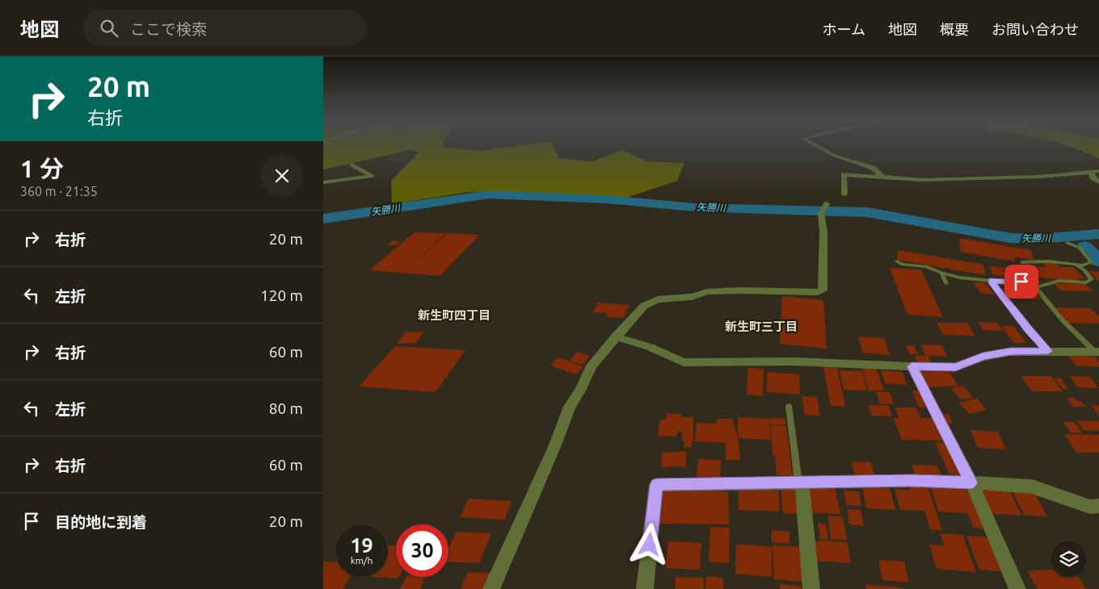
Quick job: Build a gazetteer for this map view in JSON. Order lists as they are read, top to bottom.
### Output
{
  "districts": ["新生町四丁目", "新生町三丁目"],
  "water": ["矢勝川"],
  "page": {
    "header": "地図",
    "search": "ここで検索",
    "nav": [
      "ホーム",
      "地図",
      "概要",
      "お問い合わせ"
    ],
    "turn": ["20 m", "右折"],
    "heading": ["1 分", "360 m · 21:35"],
    "list": [
      {
        "name": "右折",
        "value": "20 m"
      },
      {
        "name": "左折",
        "value": "120 m"
      },
      {
        "name": "右折",
        "value": "60 m"
      },
      {
        "name": "左折",
        "value": "80 m"
      },
      {
        "name": "右折",
        "value": "60 m"
      },
      {
        "name": "目的地に到着",
        "value": "20 m"
      }
    ],
    "speed": "19 km/h",
    "limit": "30"
  }
}
